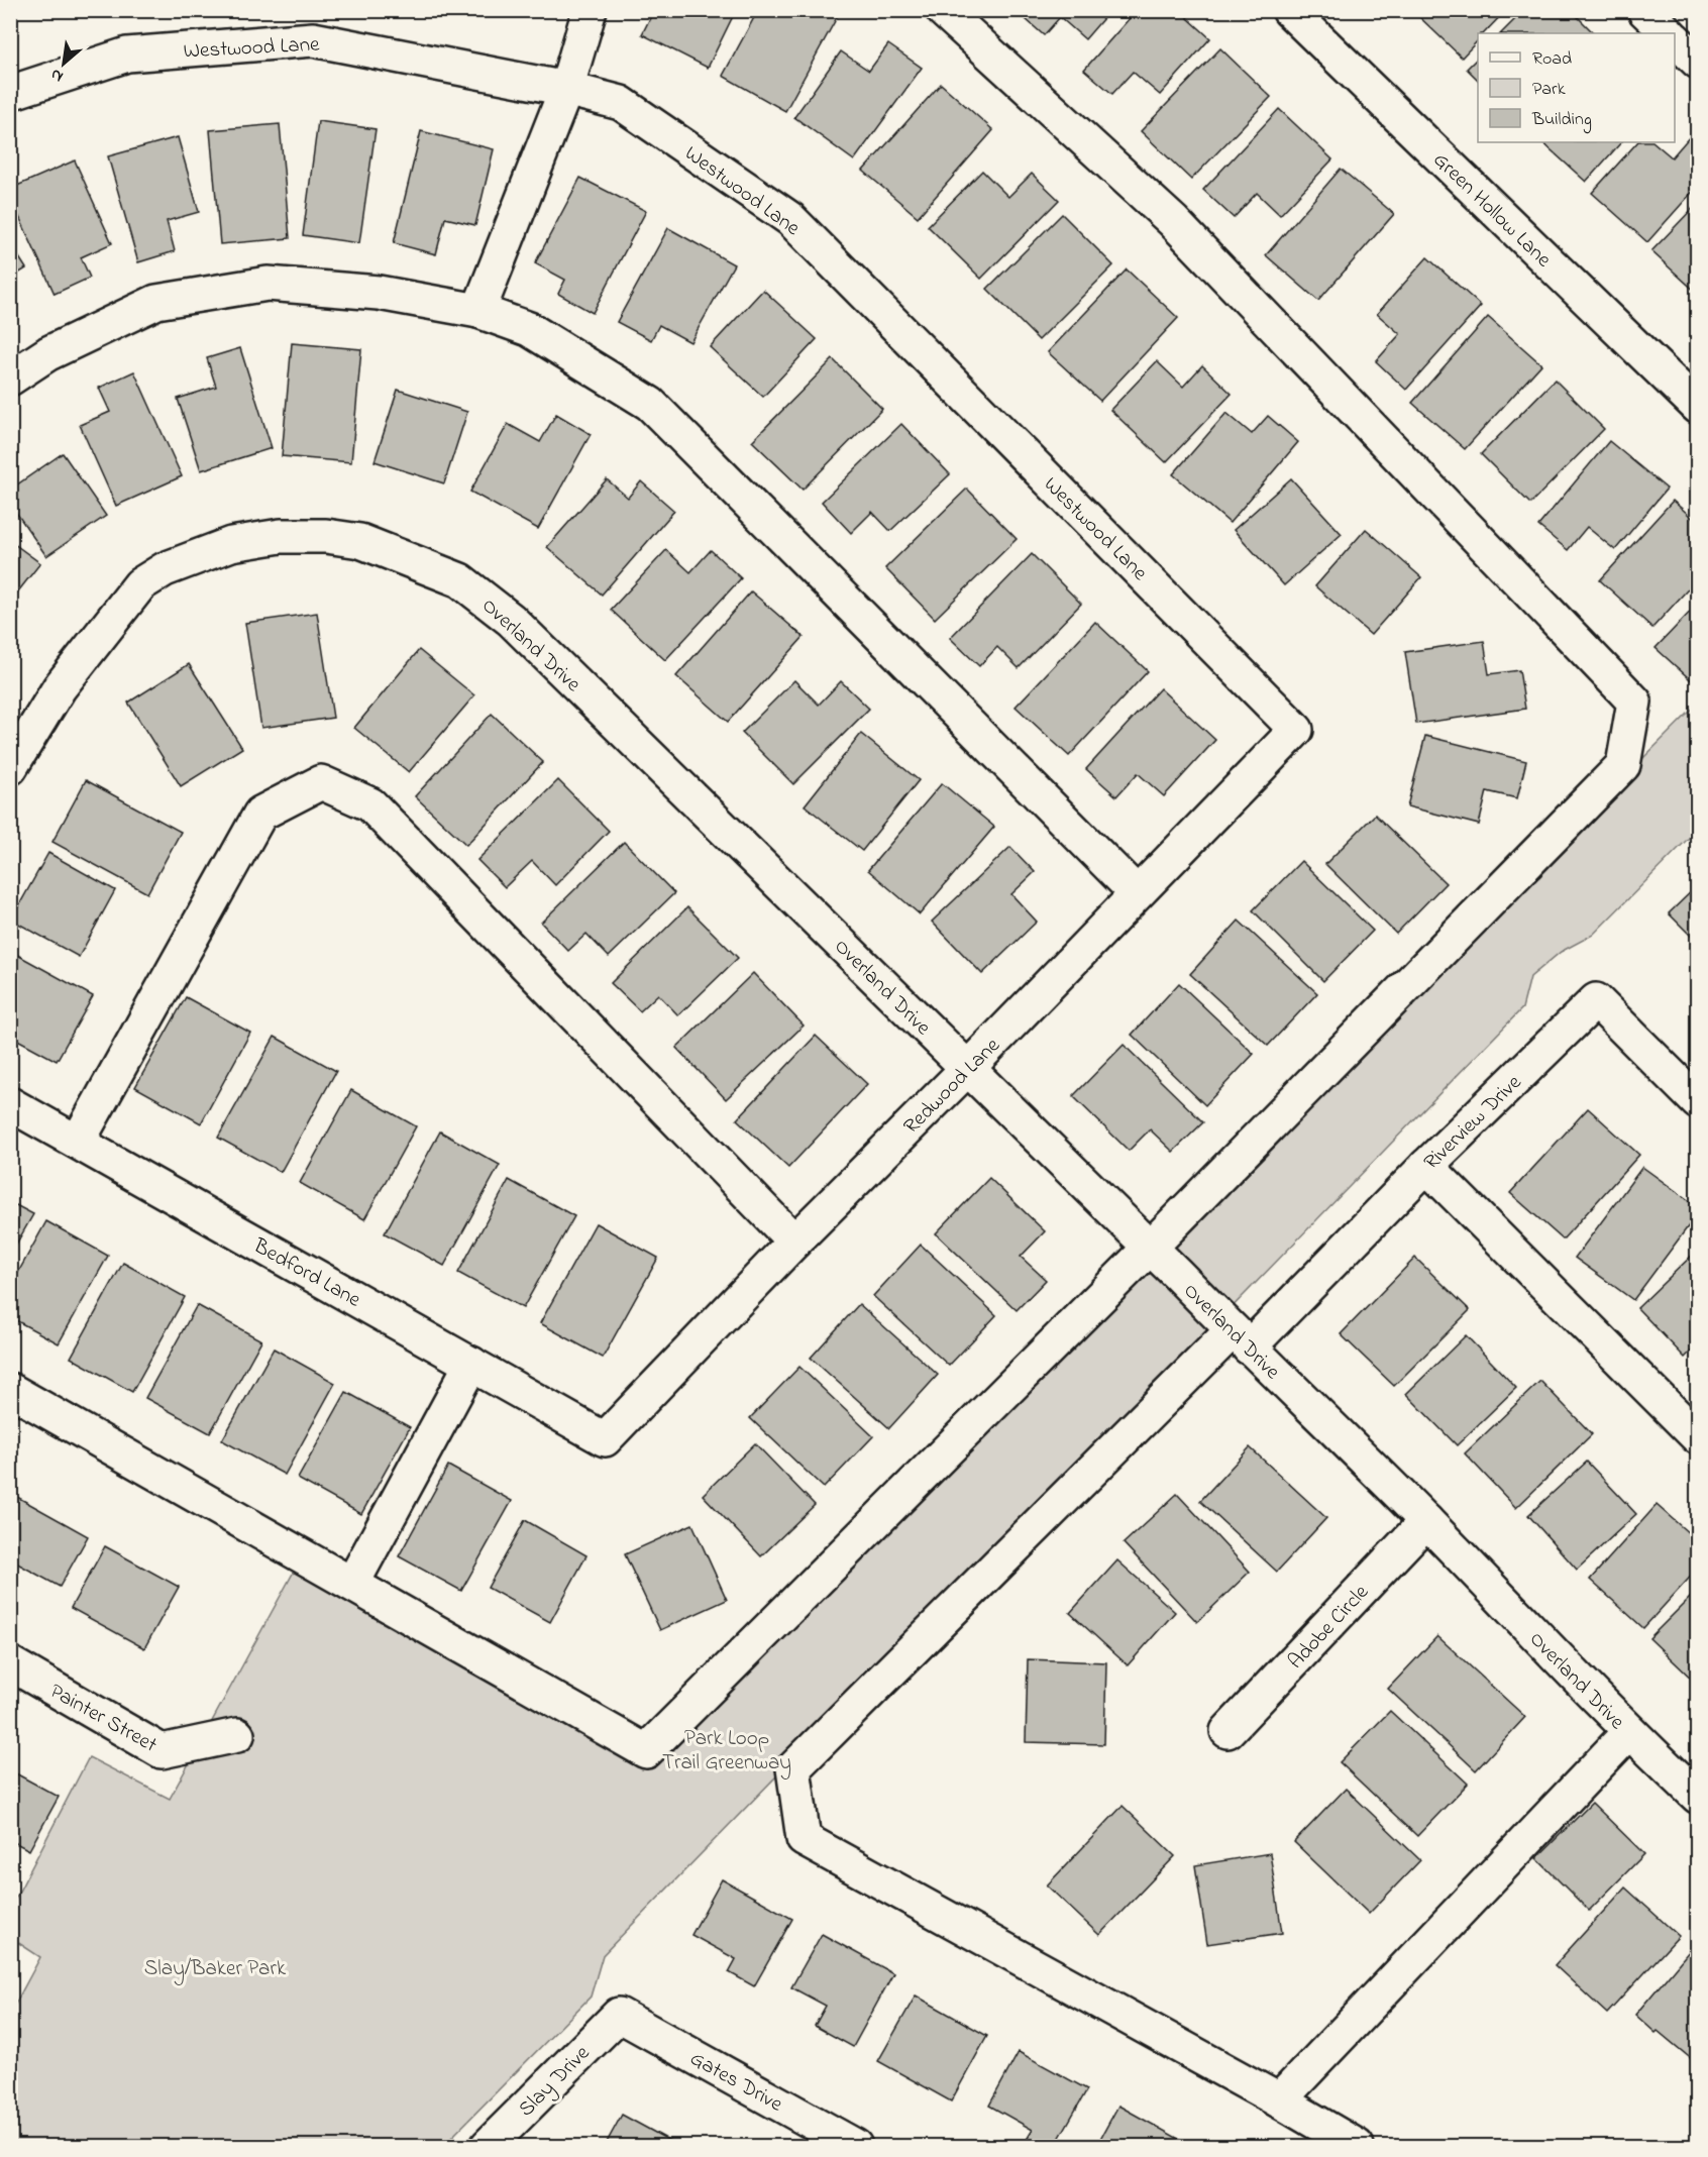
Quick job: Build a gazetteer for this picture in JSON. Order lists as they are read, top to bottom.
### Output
{
  "streets": {
    "street": [
      "Westwood Lane",
      "Green Hollow Lane",
      "Overland Drive",
      "Redwood Lane",
      "Riverview Drive",
      "Bedford Lane",
      "Adobe Circle",
      "Painter Street",
      "Slay Drive",
      "Gates Drive"
    ]
  },
  "crossings": [
    ["Westwood Lane", "Redwood Lane"],
    ["Overland Drive", "Redwood Lane"],
    ["Overland Drive", "Riverview Drive"],
    ["Overland Drive", "Adobe Circle"],
    ["Redwood Lane", "Bedford Lane"],
    ["Slay Drive", "Gates Drive"]
  ],
  "parks": ["Park Loop Trail Greenway", "Slay/Baker Park"],
  "legend": ["Road", "Park", "Building"],
  "north": "bottom left"
}
